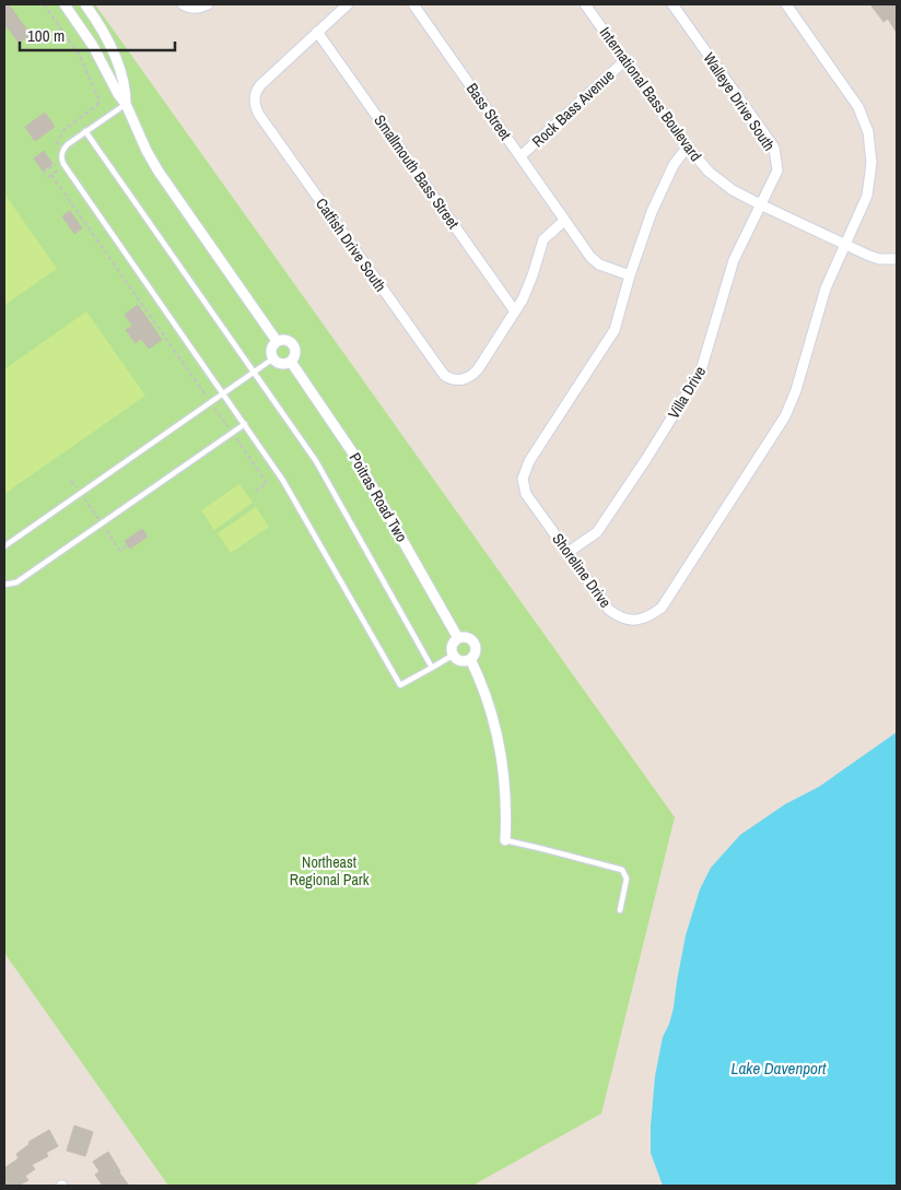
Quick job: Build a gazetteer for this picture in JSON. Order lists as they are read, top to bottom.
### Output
{
  "streets": {
    "street": [
      "International Bass Boulevard",
      "Walleye Drive South",
      "Rock Bass Avenue",
      "Bass Street",
      "Smallmouth Bass Street",
      "Catfish Drive South",
      "Villa Drive",
      "Poitras Road Two",
      "Shoreline Drive"
    ]
  },
  "crossings": [
    ["International Bass Boulevard", "Walleye Drive South"],
    ["International Bass Boulevard", "Rock Bass Avenue"],
    ["International Bass Boulevard", "Villa Drive"],
    ["International Bass Boulevard", "Shoreline Drive"],
    ["Walleye Drive South", "Villa Drive"],
    ["Rock Bass Avenue", "Bass Street"],
    ["Bass Street", "Shoreline Drive"],
    ["Smallmouth Bass Street", "Catfish Drive South"],
    ["Villa Drive", "Shoreline Drive"]
  ],
  "water": ["Lake Davenport"],
  "parks": ["Northeast Regional Park"],
  "scale_bar": "100 m"
}
